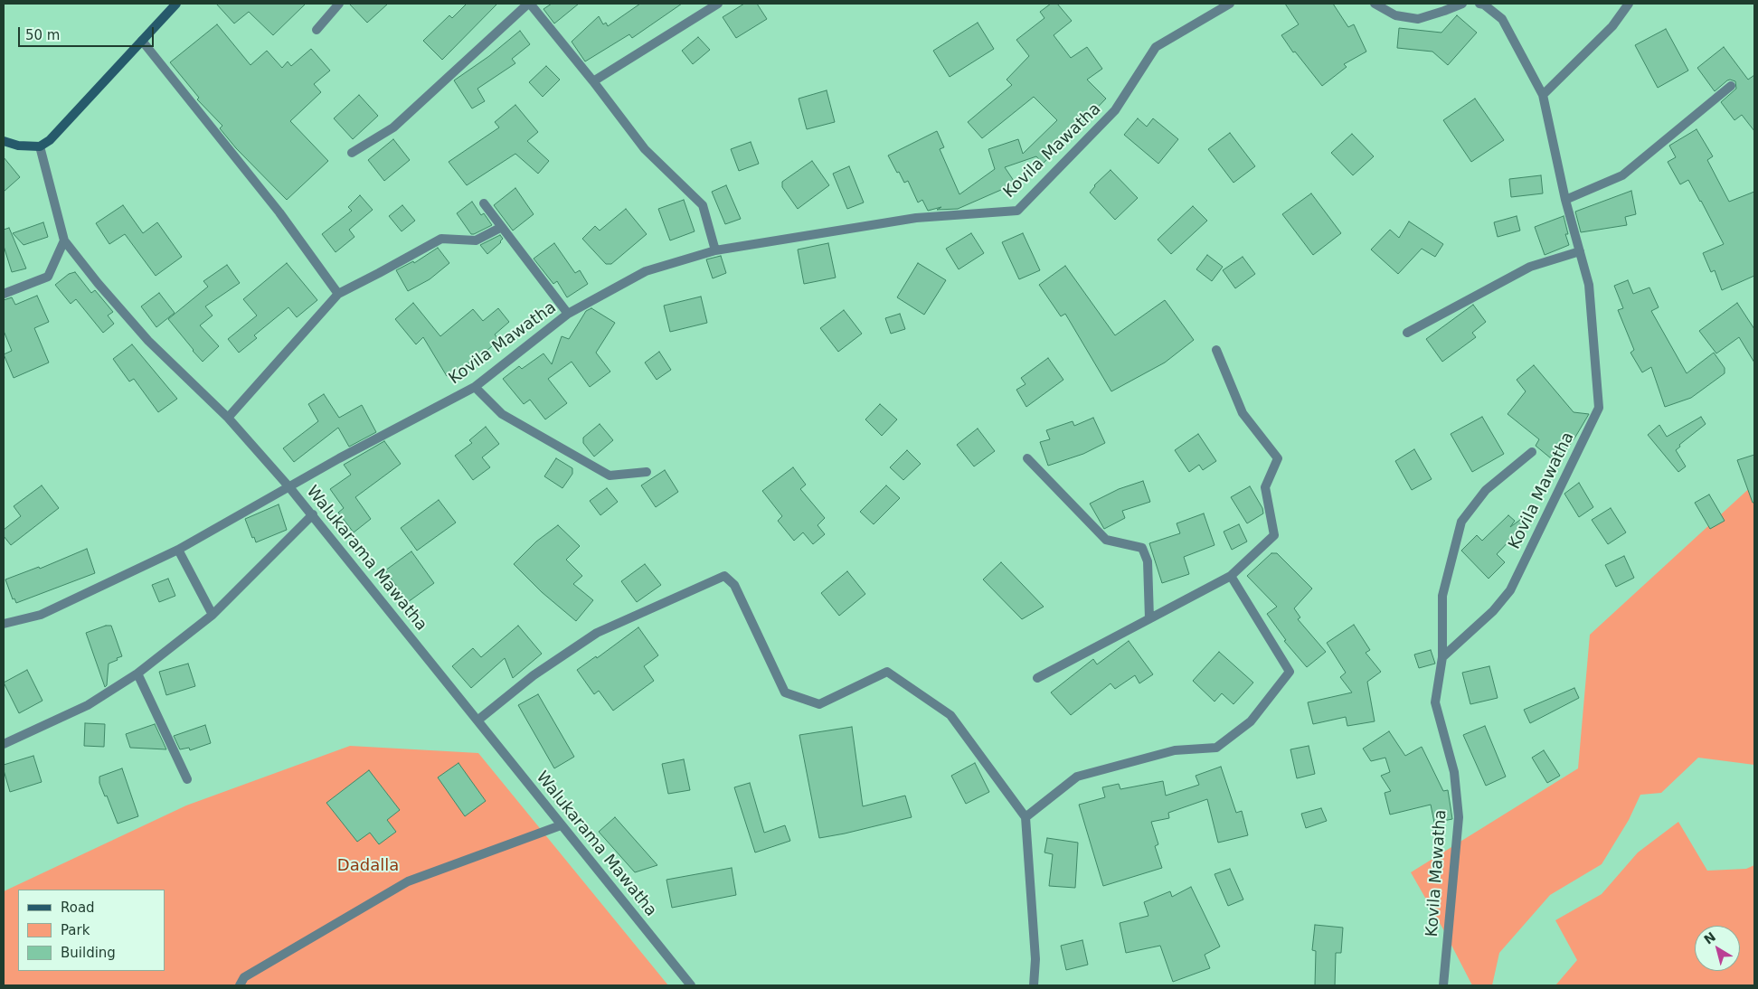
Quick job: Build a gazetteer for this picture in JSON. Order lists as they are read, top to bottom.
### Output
{
  "streets": {
    "street": ["Kovila Mawatha", "Walukarama Mawatha"]
  },
  "crossings": [
    ["Kovila Mawatha", "Walukarama Mawatha"]
  ],
  "parks": ["Dadalla"],
  "legend": ["Road", "Park", "Building"],
  "scale_bar": "50 m",
  "north": "top left"
}
